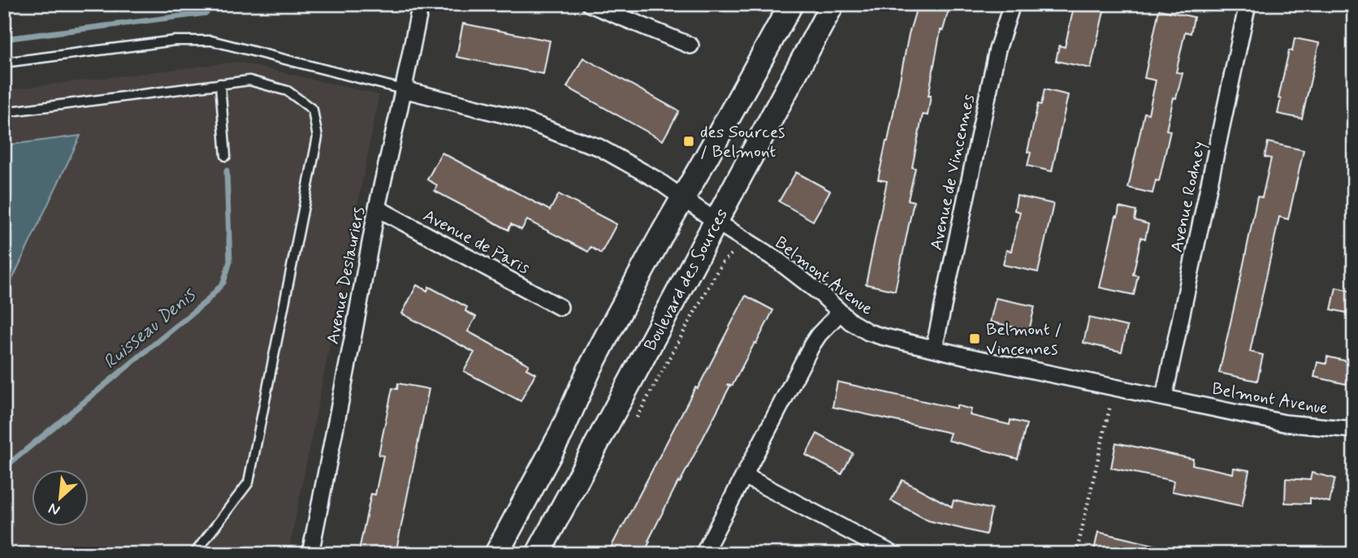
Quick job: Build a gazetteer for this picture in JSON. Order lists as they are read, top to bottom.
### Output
{
  "streets": {
    "main road": ["Boulevard des Sources"],
    "street": [
      "Avenue de Vincennes",
      "Avenue Rodney",
      "Avenue de Paris",
      "Avenue Deslauriers",
      "Belmont Avenue"
    ]
  },
  "crossings": [
    ["Avenue de Vincennes", "Belmont Avenue"],
    ["Avenue Rodney", "Belmont Avenue"],
    ["Avenue de Paris", "Avenue Deslauriers"],
    ["Avenue Deslauriers", "Belmont Avenue"],
    ["Belmont Avenue", "Boulevard des Sources"]
  ],
  "water": ["Ruisseau Denis"],
  "places": {
    "transit": ["des Sources / Belmont", "Belmont / Vincennes"]
  },
  "north": "bottom left"
}
